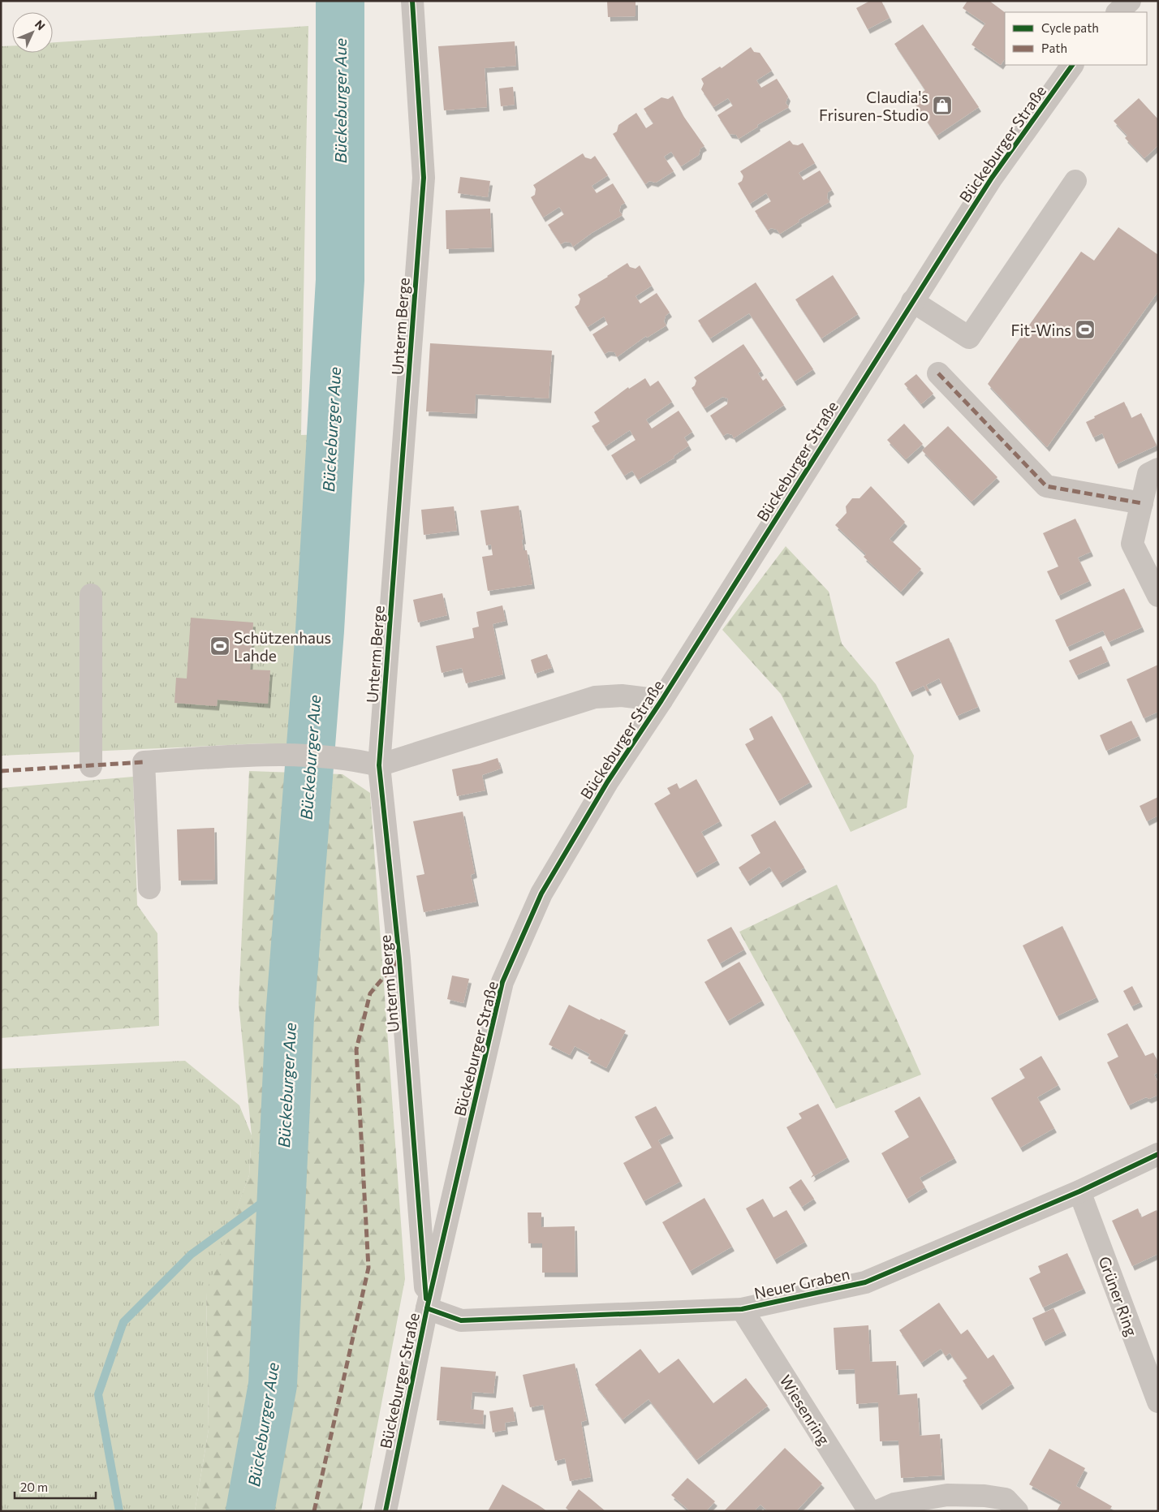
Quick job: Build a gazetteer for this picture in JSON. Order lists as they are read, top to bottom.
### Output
{
  "streets": {
    "street": [
      "Bückeburger Straße",
      "Unterm Berge",
      "Neuer Graben",
      "Grüner Ring",
      "Wiesenring"
    ]
  },
  "crossings": [
    ["Bückeburger Straße", "Unterm Berge"],
    ["Bückeburger Straße", "Neuer Graben"],
    ["Unterm Berge", "Neuer Graben"],
    ["Neuer Graben", "Grüner Ring"],
    ["Neuer Graben", "Wiesenring"]
  ],
  "water": ["Bückeburger Aue"],
  "places": {
    "shop": ["Claudia's Frisuren-Studio"],
    "sports": ["Fit-Wins", "Schützenhaus Lahde"]
  },
  "legend": ["Cycle path", "Path"],
  "scale_bar": "20 m",
  "north": "top right"
}
